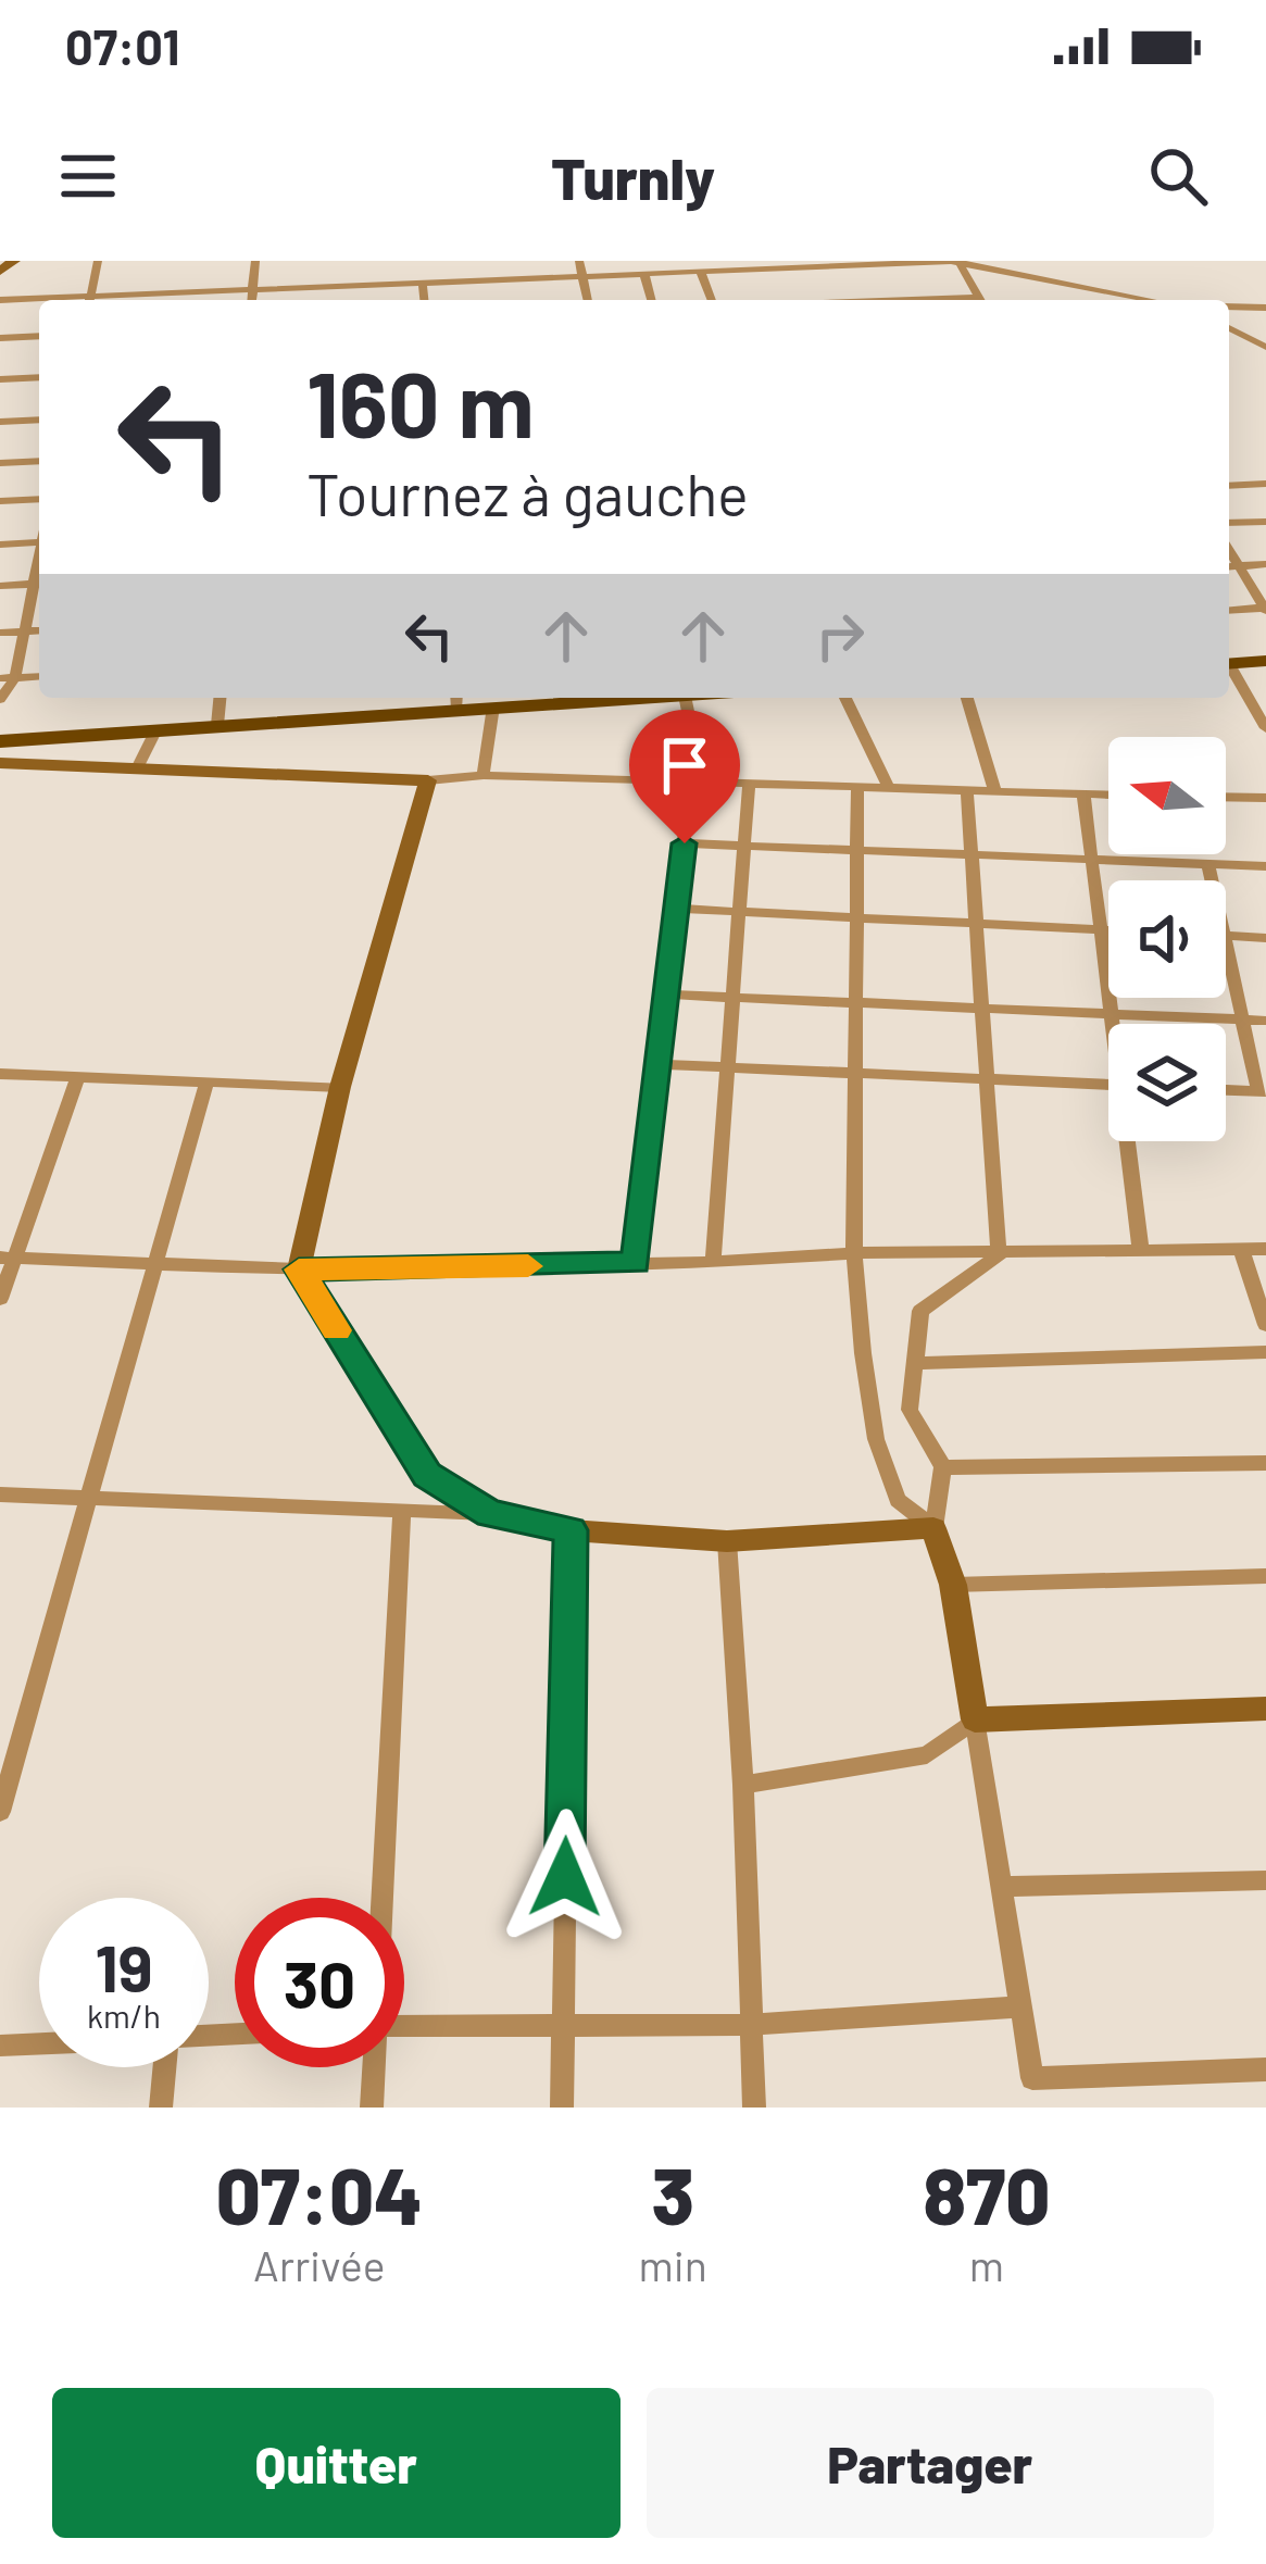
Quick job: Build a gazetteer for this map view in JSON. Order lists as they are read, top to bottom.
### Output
{
  "north": "left",
  "page": {
    "status": "07:01",
    "header": "Turnly",
    "turn": ["160 m", "Tournez à gauche"],
    "speed": "19 km/h",
    "limit": "30",
    "eta": [
      "07:04",
      "Arrivée",
      "3",
      "min",
      "870",
      "m"
    ],
    "buttons": ["Quitter", "Partager"]
  }
}
